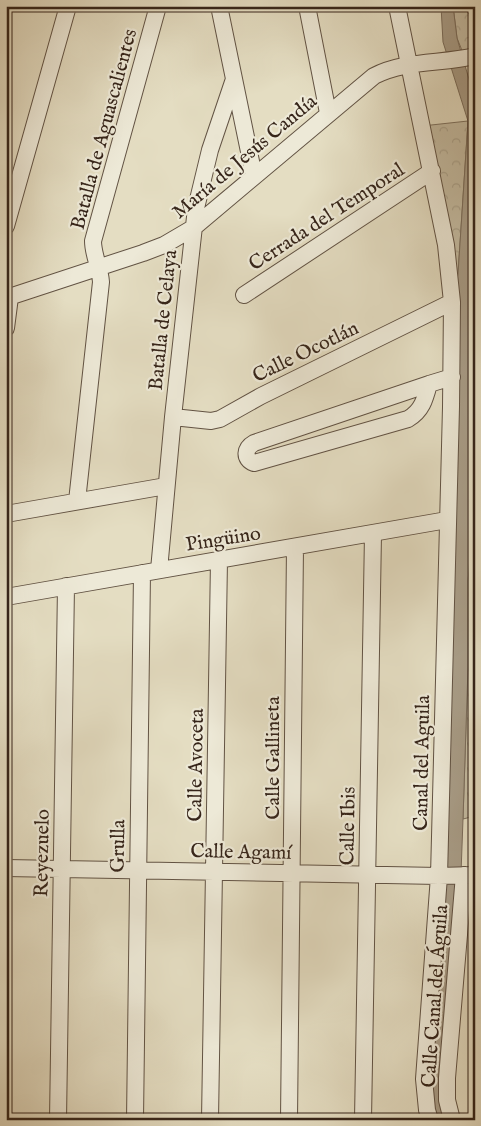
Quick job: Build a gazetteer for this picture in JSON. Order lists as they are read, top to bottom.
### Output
{
  "streets": {
    "street": [
      "Batalla de Aguascalientes",
      "María de Jesús Candía",
      "Cerrada del Temporal",
      "Batalla de Celaya",
      "Calle Ocotlán",
      "Pingüino",
      "Calle Gallineta",
      "Canal del Aguila",
      "Calle Avoceta",
      "Calle Ibis",
      "Grulla",
      "Calle Agamí",
      "Reyezuelo",
      "Calle Canal del Águila"
    ]
  },
  "crossings": [
    ["Batalla de Aguascalientes", "María de Jesús Candía"],
    ["María de Jesús Candía", "Batalla de Celaya"],
    ["María de Jesús Candía", "Canal del Aguila"],
    ["Cerrada del Temporal", "Canal del Aguila"],
    ["Batalla de Celaya", "Calle Ocotlán"],
    ["Batalla de Celaya", "Pingüino"],
    ["Calle Ocotlán", "Canal del Aguila"],
    ["Pingüino", "Calle Gallineta"],
    ["Pingüino", "Canal del Aguila"],
    ["Pingüino", "Calle Avoceta"],
    ["Pingüino", "Calle Ibis"],
    ["Pingüino", "Grulla"],
    ["Pingüino", "Reyezuelo"],
    ["Calle Gallineta", "Calle Agamí"],
    ["Canal del Aguila", "Calle Agamí"],
    ["Canal del Aguila", "Calle Canal del Águila"],
    ["Calle Avoceta", "Calle Agamí"],
    ["Calle Ibis", "Calle Agamí"],
    ["Grulla", "Calle Agamí"],
    ["Calle Agamí", "Reyezuelo"],
    ["Calle Agamí", "Calle Canal del Águila"]
  ]
}
